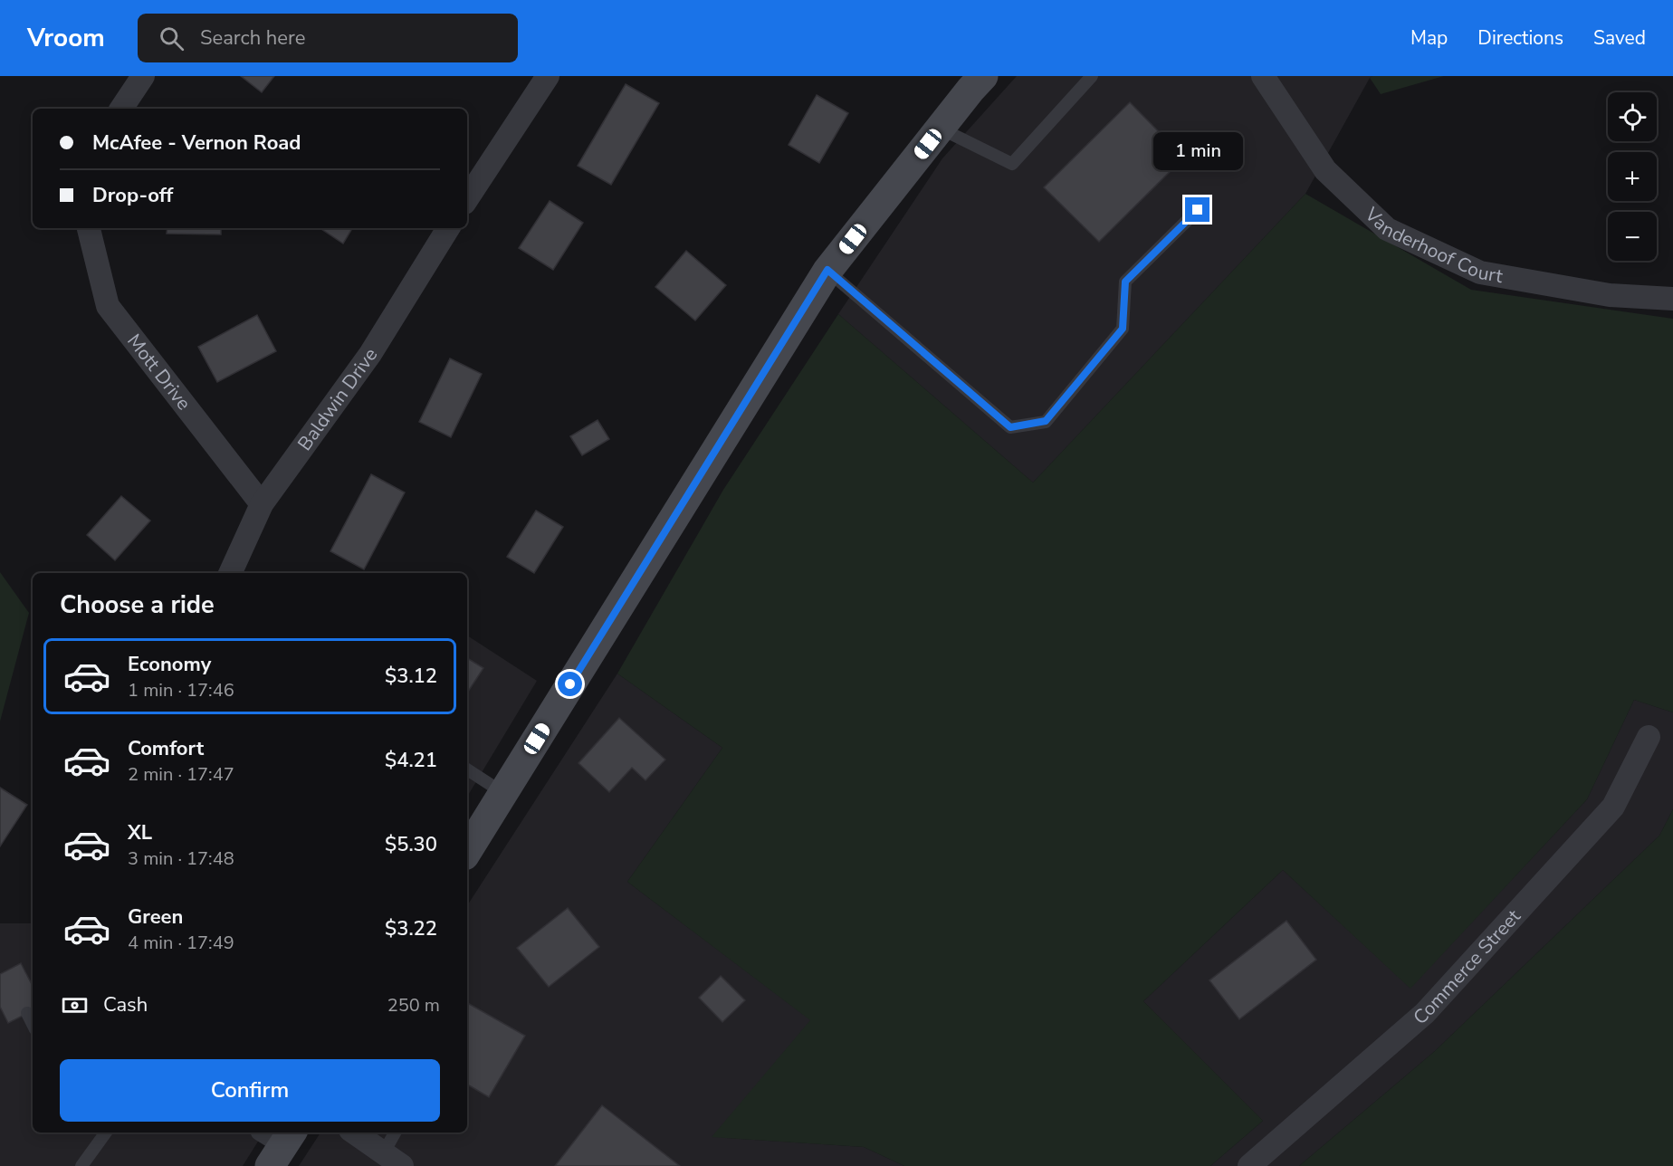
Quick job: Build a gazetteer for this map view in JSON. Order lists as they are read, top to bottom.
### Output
{
  "streets": {
    "street": [
      "Vanderhoof Court",
      "Mott Drive",
      "Baldwin Drive",
      "Commerce Street"
    ]
  },
  "crossings": [
    ["Mott Drive", "Baldwin Drive"]
  ],
  "page": {
    "header": "Vroom",
    "search": "Search here",
    "nav": ["Map", "Directions", "Saved"],
    "map_buttons": ["+", "−"],
    "banner": ["McAfee - Vernon Road", "Drop-off"],
    "bubble": "1 min",
    "heading": "Choose a ride",
    "list": [
      {
        "name": "Economy",
        "note": "1 min · 17:46",
        "value": "$3.12"
      },
      {
        "name": "Comfort",
        "note": "2 min · 17:47",
        "value": "$4.21"
      },
      {
        "name": "XL",
        "note": "3 min · 17:48",
        "value": "$5.30"
      },
      {
        "name": "Green",
        "note": "4 min · 17:49",
        "value": "$3.22"
      }
    ],
    "pay": ["Cash", "250 m"],
    "buttons": "Confirm"
  }
}
